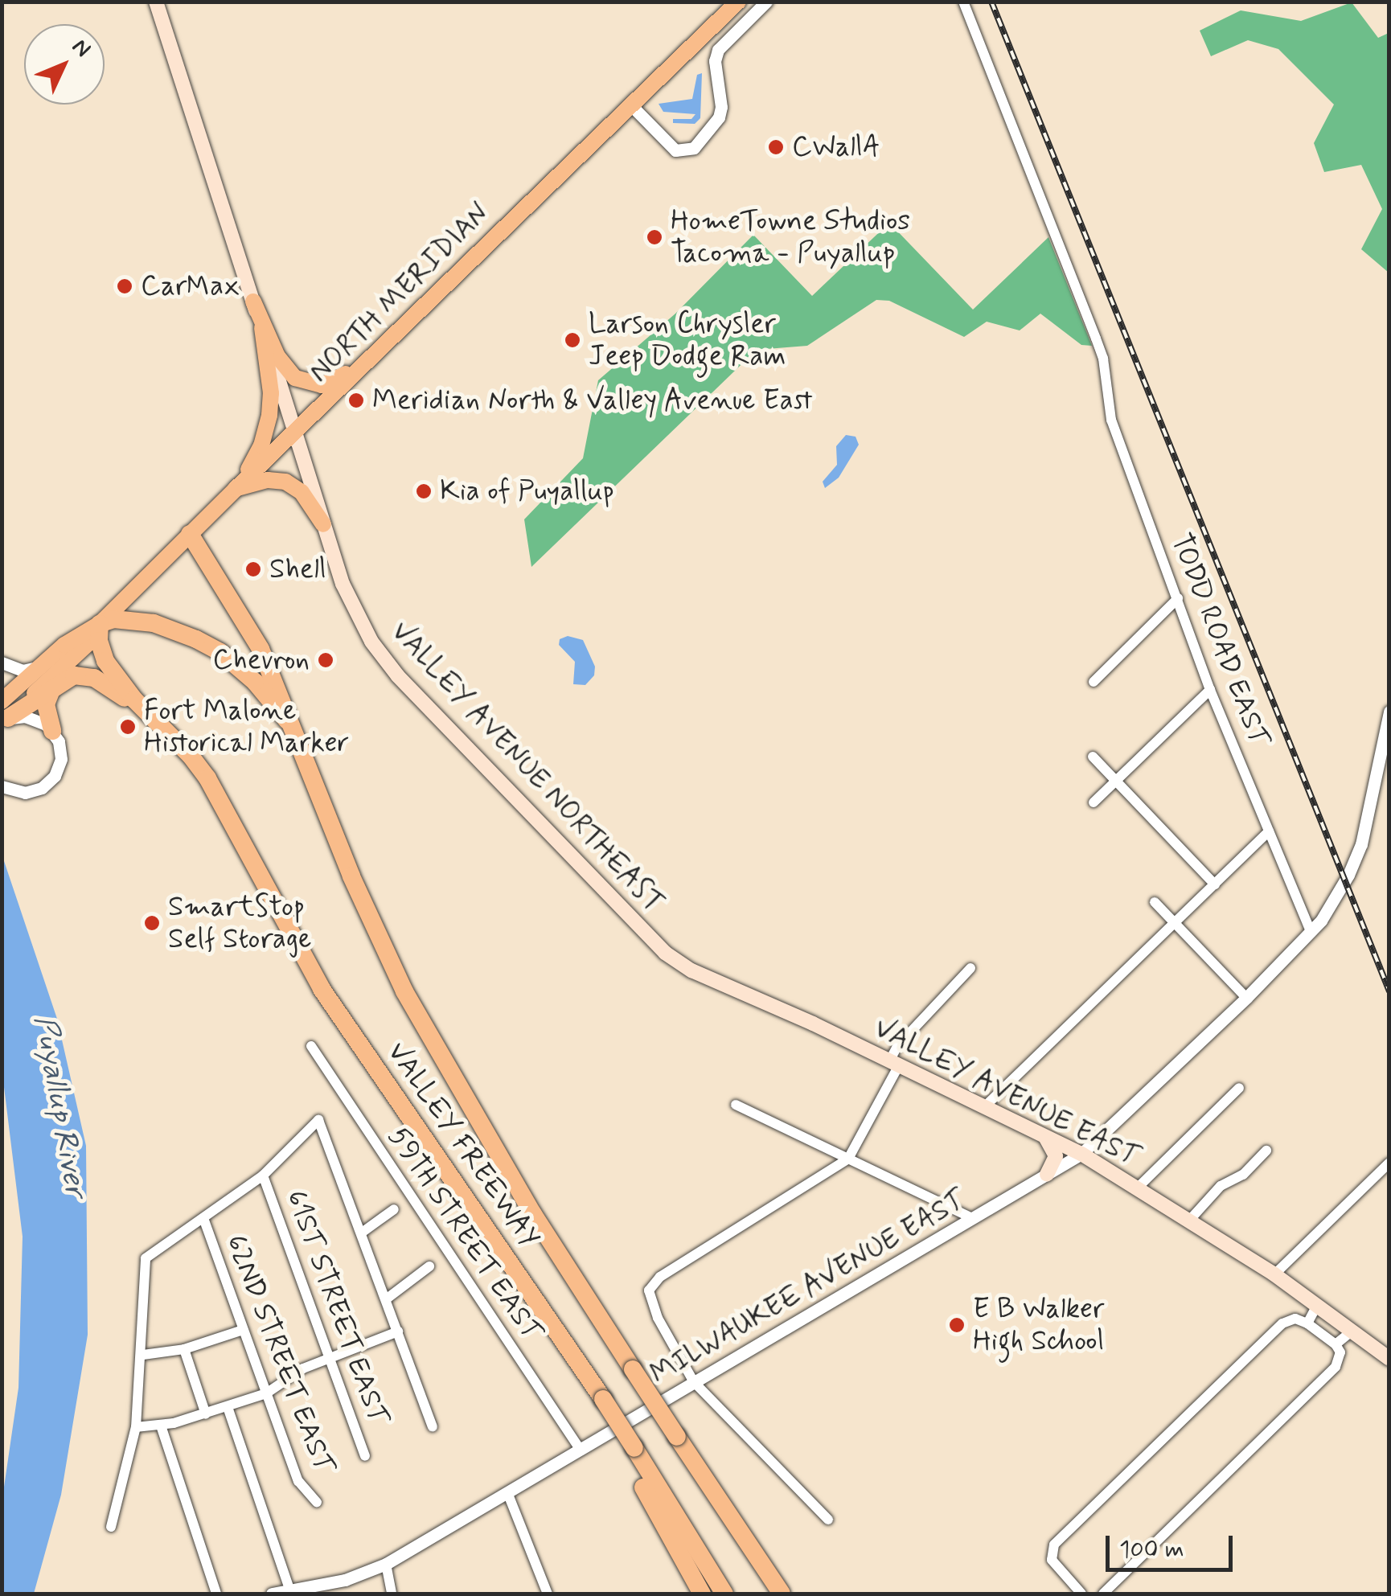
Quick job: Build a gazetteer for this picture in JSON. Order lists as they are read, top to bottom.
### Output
{
  "streets": {
    "highway": ["VALLEY FREEWAY"],
    "main road": ["NORTH MERIDIAN", "VALLEY AVENUE NORTHEAST", "VALLEY AVENUE EAST"],
    "street": [
      "TODD ROAD EAST",
      "59TH STREET EAST",
      "MILWAUKEE AVENUE EAST",
      "61ST STREET EAST",
      "62ND STREET EAST"
    ]
  },
  "crossings": [
    ["NORTH MERIDIAN", "VALLEY AVENUE NORTHEAST"],
    ["TODD ROAD EAST", "MILWAUKEE AVENUE EAST"],
    ["VALLEY AVENUE NORTHEAST", "VALLEY AVENUE EAST"],
    ["VALLEY AVENUE EAST", "MILWAUKEE AVENUE EAST"],
    ["59TH STREET EAST", "MILWAUKEE AVENUE EAST"]
  ],
  "water": ["Puyallup River"],
  "places": [
    "CWallA",
    "HomeTowne Studios Tacoma - Puyallup",
    "CarMax",
    "Larson Chrysler Jeep Dodge Ram",
    "Meridian North & Valley Avenue East",
    "Kia of Puyallup",
    "Shell",
    "Chevron",
    "Fort Malone Historical Marker",
    "SmartStop Self Storage",
    "E B Walker High School"
  ],
  "scale_bar": "100 m",
  "north": "top right"
}
